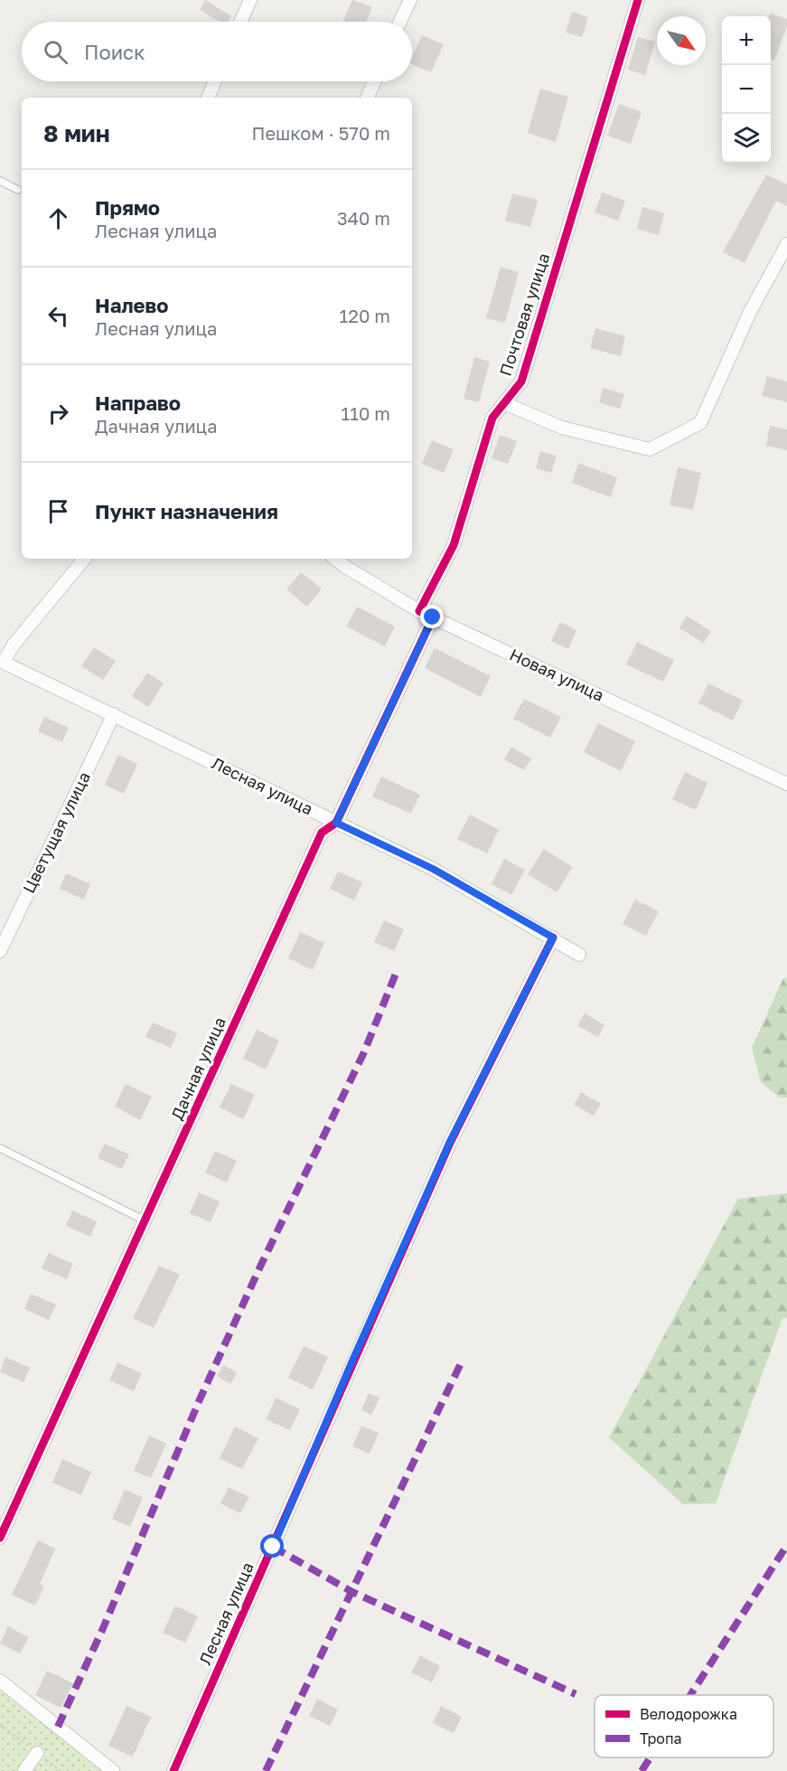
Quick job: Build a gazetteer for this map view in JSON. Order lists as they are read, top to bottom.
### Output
{
  "streets": {
    "street": [
      "Почтовая улица",
      "Новая улица",
      "Лесная улица",
      "Цветущая улица",
      "Дачная улица"
    ]
  },
  "crossings": [
    ["Новая улица", "Дачная улица"],
    ["Лесная улица", "Цветущая улица"],
    ["Лесная улица", "Дачная улица"]
  ],
  "legend": ["Велодорожка", "Тропа"],
  "north": "bottom right",
  "page": {
    "map_buttons": ["+", "−"],
    "search": "Поиск",
    "heading": ["8 мин", "Пешком · 570 m"],
    "list": [
      ["Прямо", "Лесная улица", "340 m"],
      ["Налево", "Лесная улица", "120 m"],
      ["Направо", "Дачная улица", "110 m"],
      "Пункт назначения"
    ]
  }
}
